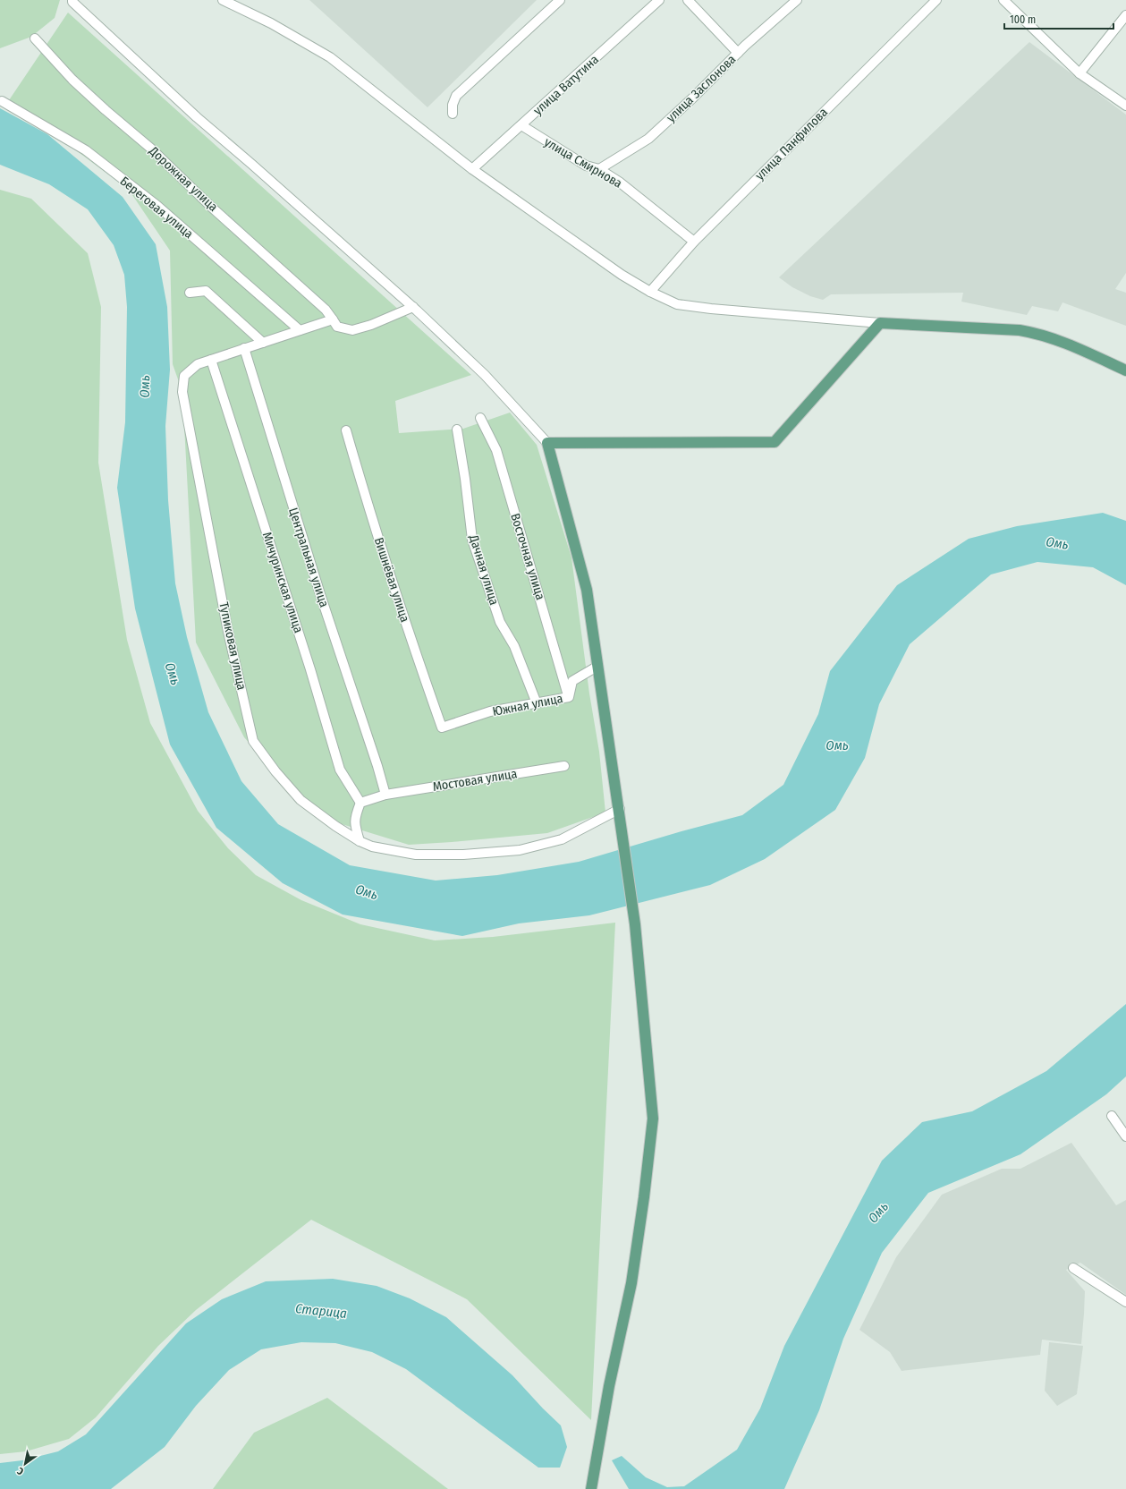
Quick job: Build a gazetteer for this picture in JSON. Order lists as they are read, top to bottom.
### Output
{
  "streets": {
    "street": [
      "улица Ватутина",
      "улица Заслонова",
      "улица Панфилова",
      "улица Смирнова",
      "Дорожная улица",
      "Береговая улица",
      "Восточная улица",
      "Центральная улица",
      "Дачная улица",
      "Вишнёвая улица",
      "Мичуринская улица",
      "Тупиковая улица",
      "Южная улица",
      "Мостовая улица"
    ]
  },
  "crossings": [
    ["улица Ватутина", "улица Смирнова"],
    ["улица Заслонова", "улица Смирнова"],
    ["улица Панфилова", "улица Смирнова"],
    ["Восточная улица", "Южная улица"],
    ["Центральная улица", "Мостовая улица"],
    ["Дачная улица", "Южная улица"],
    ["Вишнёвая улица", "Южная улица"],
    ["Мичуринская улица", "Тупиковая улица"],
    ["Мичуринская улица", "Мостовая улица"]
  ],
  "water": ["Омь", "Старица"],
  "scale_bar": "100 m",
  "north": "bottom left"
}
